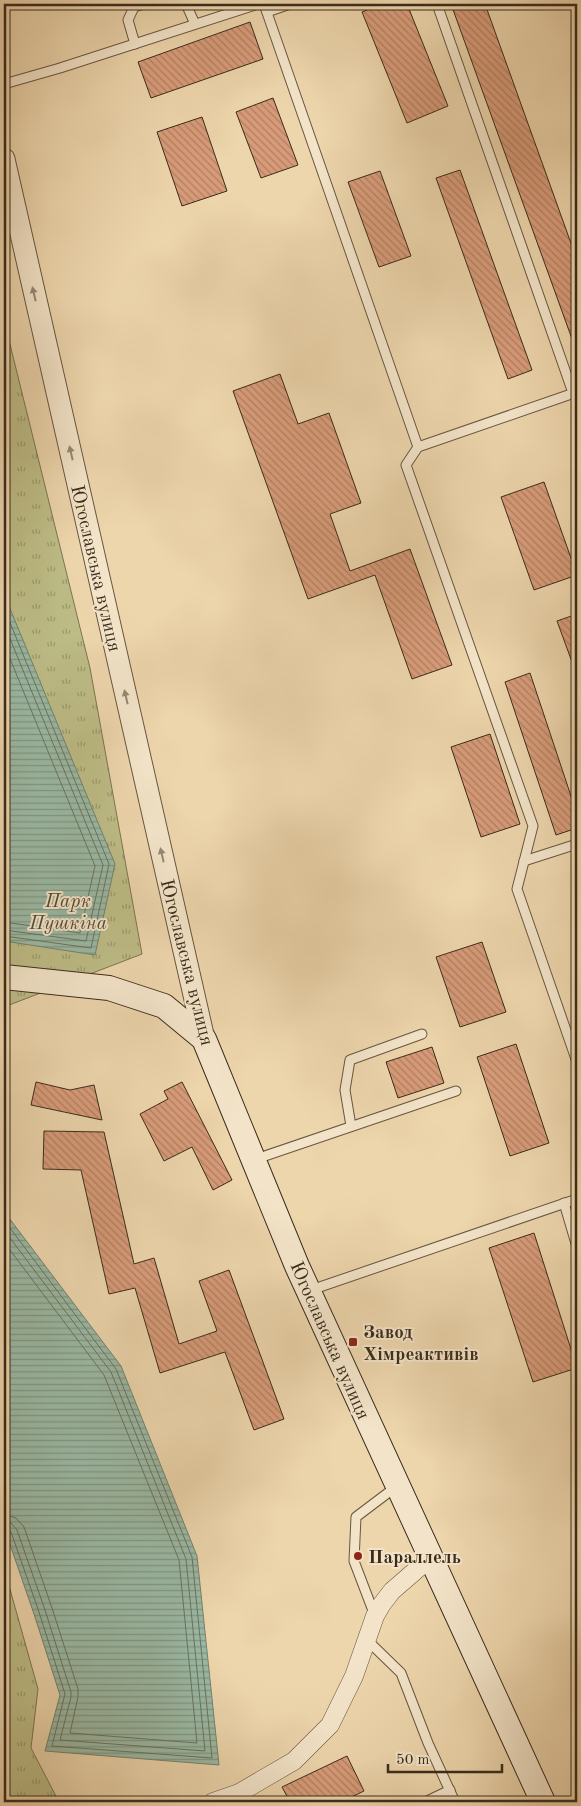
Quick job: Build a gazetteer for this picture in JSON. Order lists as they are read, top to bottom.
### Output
{
  "streets": {
    "main road": ["Югославська вулиця"]
  },
  "one_way": ["Югославська вулиця"],
  "parks": ["Парк Пушкіна"],
  "places": {
    "transit": ["Завод Хімреактивів"],
    "other": ["Параллель"]
  },
  "scale_bar": "50 m"
}
